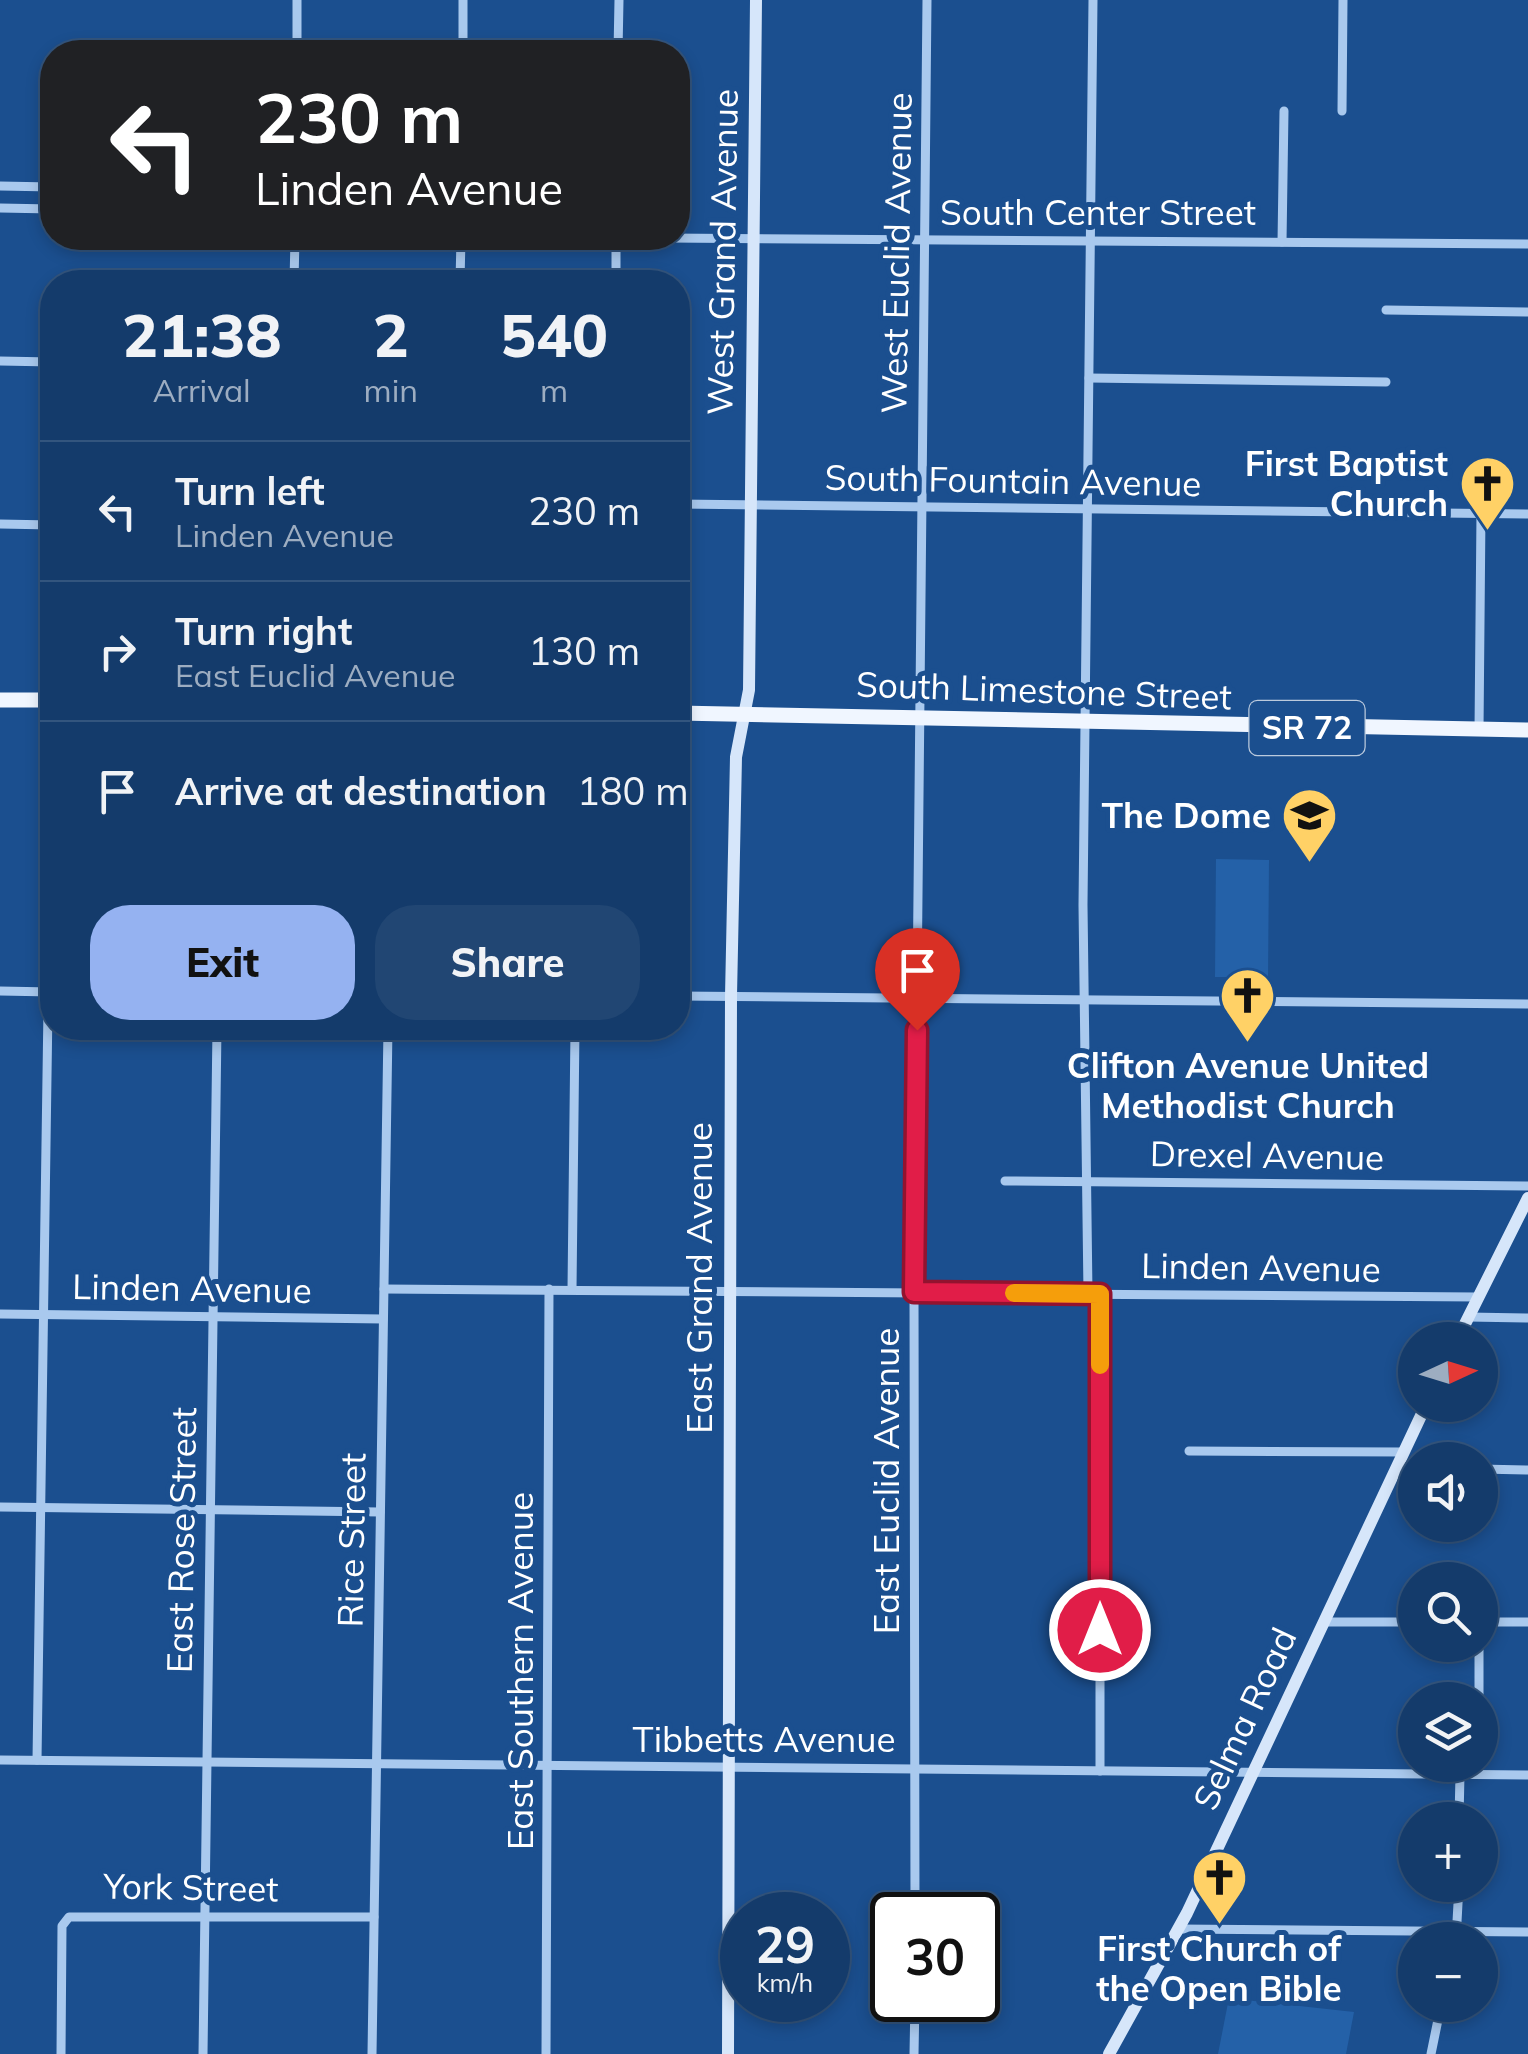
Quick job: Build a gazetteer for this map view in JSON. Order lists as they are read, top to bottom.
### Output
{
  "streets": {
    "main road": ["South Limestone Street", "SR 72"],
    "street": [
      "South Center Street",
      "West Grand Avenue",
      "West Euclid Avenue",
      "South Fountain Avenue",
      "Drexel Avenue",
      "Linden Avenue",
      "East Grand Avenue",
      "East Euclid Avenue",
      "East Rose Street",
      "Rice Street",
      "East Southern Avenue",
      "Selma Road",
      "Tibbetts Avenue",
      "York Street"
    ]
  },
  "crossings": [
    ["South Center Street", "West Grand Avenue"],
    ["South Center Street", "West Euclid Avenue"],
    ["West Grand Avenue", "South Fountain Avenue"],
    ["West Grand Avenue", "East Grand Avenue"],
    ["West Euclid Avenue", "South Fountain Avenue"],
    ["West Euclid Avenue", "East Euclid Avenue"],
    ["South Fountain Avenue", "East Grand Avenue"],
    ["South Fountain Avenue", "East Euclid Avenue"],
    ["South Limestone Street", "East Grand Avenue"],
    ["South Limestone Street", "East Euclid Avenue"],
    ["Linden Avenue", "East Grand Avenue"],
    ["Linden Avenue", "East Euclid Avenue"],
    ["Linden Avenue", "East Rose Street"],
    ["Linden Avenue", "Rice Street"],
    ["Linden Avenue", "East Southern Avenue"],
    ["East Grand Avenue", "Tibbetts Avenue"],
    ["East Euclid Avenue", "Tibbetts Avenue"],
    ["East Rose Street", "Tibbetts Avenue"],
    ["East Rose Street", "York Street"],
    ["Rice Street", "Tibbetts Avenue"],
    ["Rice Street", "York Street"],
    ["East Southern Avenue", "Tibbetts Avenue"],
    ["Selma Road", "Tibbetts Avenue"]
  ],
  "places": {
    "church": ["First Baptist Church", "Clifton Avenue United Methodist Church", "First Church of the Open Bible"],
    "school or university": ["The Dome"]
  },
  "north": "right",
  "page": {
    "turn": ["230 m", "Linden Avenue"],
    "eta": [
      "21:38",
      "Arrival",
      "2",
      "min",
      "540",
      "m"
    ],
    "list": [
      {
        "name": "Turn left",
        "note": "Linden Avenue",
        "value": "230 m"
      },
      {
        "name": "Turn right",
        "note": "East Euclid Avenue",
        "value": "130 m"
      },
      {
        "name": "Arrive at destination",
        "value": "180 m"
      }
    ],
    "buttons": ["Exit", "Share"],
    "map_buttons": ["+", "−"],
    "speed": "29 km/h",
    "limit": "30"
  }
}
